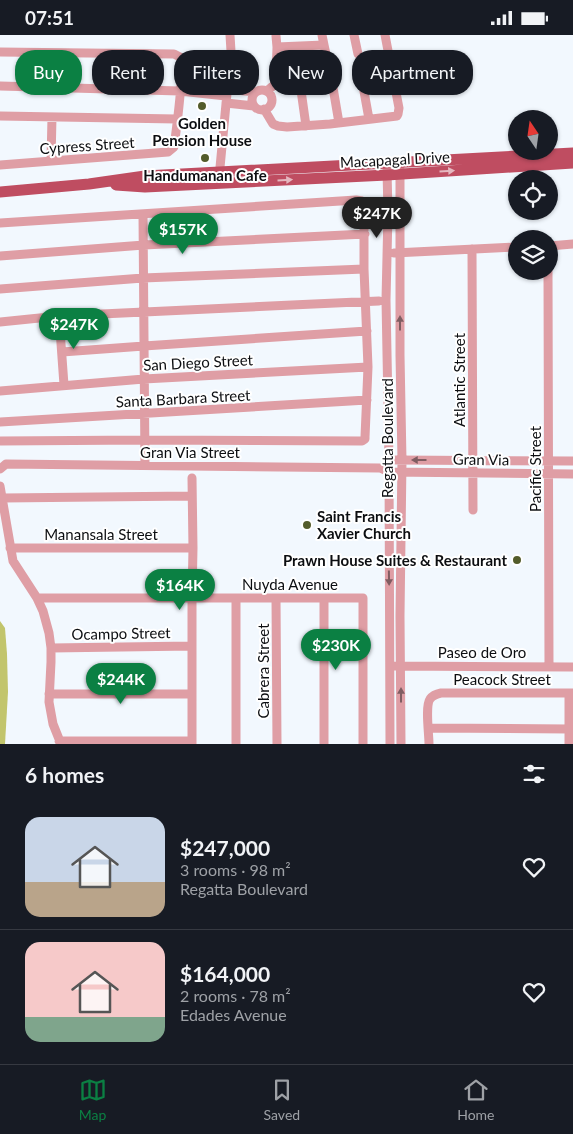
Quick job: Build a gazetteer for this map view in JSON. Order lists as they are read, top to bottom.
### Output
{
  "streets": {
    "main road": ["Macapagal Drive"],
    "street": [
      "Cypress Street",
      "San Diego Street",
      "Atlantic Street",
      "Santa Barbara Street",
      "Regatta Boulevard",
      "Gran Via Street",
      "Gran Via",
      "Pacific Street",
      "Manansala Street",
      "Nuyda Avenue",
      "Ocampo Street",
      "Paseo de Oro",
      "Cabrera Street",
      "Peacock Street"
    ]
  },
  "crossings": [
    ["Macapagal Drive", "Regatta Boulevard"],
    ["Atlantic Street", "Gran Via"],
    ["Regatta Boulevard", "Gran Via Street"],
    ["Regatta Boulevard", "Gran Via"],
    ["Regatta Boulevard", "Paseo de Oro"],
    ["Gran Via Street", "Gran Via"],
    ["Gran Via", "Pacific Street"],
    ["Pacific Street", "Paseo de Oro"],
    ["Nuyda Avenue", "Cabrera Street"]
  ],
  "places": [
    "Golden Pension House",
    "Handumanan Cafe",
    "Saint Francis Xavier Church",
    "Prawn House Suites & Restaurant"
  ],
  "north": "top",
  "page": {
    "status": "07:51",
    "chip": [
      "Buy",
      "Rent",
      "Filters",
      "New",
      "Apartment"
    ],
    "price": [
      "$247K",
      "$157K",
      "$247K",
      "$164K",
      "$230K",
      "$244K"
    ],
    "heading": "6 homes",
    "list": [
      {
        "name": "$247,000",
        "note": "3 rooms · 98 m² · Regatta Boulevard"
      },
      {
        "name": "$164,000",
        "note": "2 rooms · 78 m² · Edades Avenue"
      }
    ],
    "tabs": ["Map", "Saved", "Home"]
  }
}
